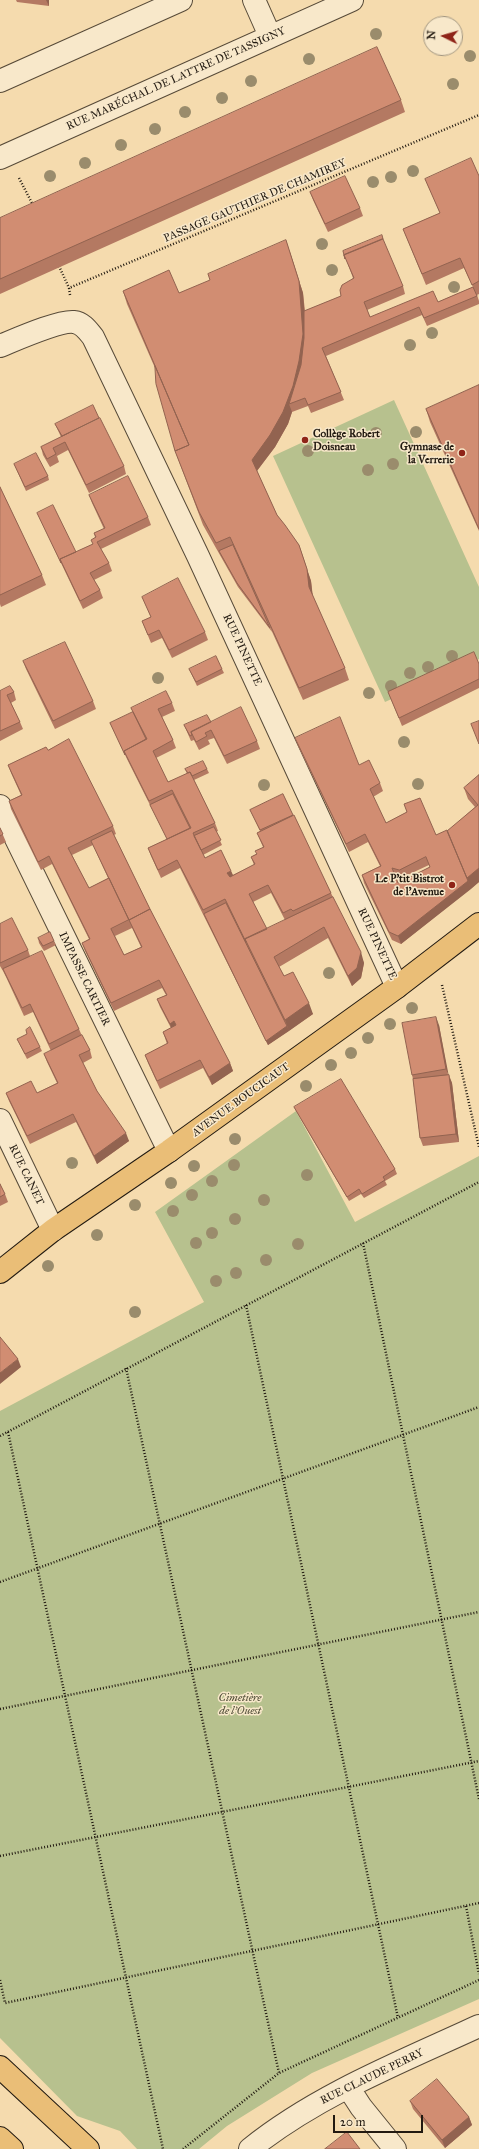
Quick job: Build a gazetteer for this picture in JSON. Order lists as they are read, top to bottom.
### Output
{
  "streets": {
    "main road": ["AVENUE BOUCICAUT"],
    "street": [
      "RUE MARÉCHAL DE LATTRE DE TASSIGNY",
      "RUE PINETTE",
      "IMPASSE CARTIER",
      "RUE CANET",
      "RUE CLAUDE PERRY"
    ],
    "path": ["PASSAGE GAUTHIER DE CHAMIREY"]
  },
  "crossings": [
    ["RUE PINETTE", "AVENUE BOUCICAUT"],
    ["IMPASSE CARTIER", "AVENUE BOUCICAUT"],
    ["AVENUE BOUCICAUT", "RUE CANET"]
  ],
  "parks": ["Cimetière de l'Ouest"],
  "places": ["Collège Robert Doisneau", "Gymnase de la Verrerie", "Le P'tit Bistrot de l'Avenue"],
  "scale_bar": "20 m",
  "north": "left"
}
